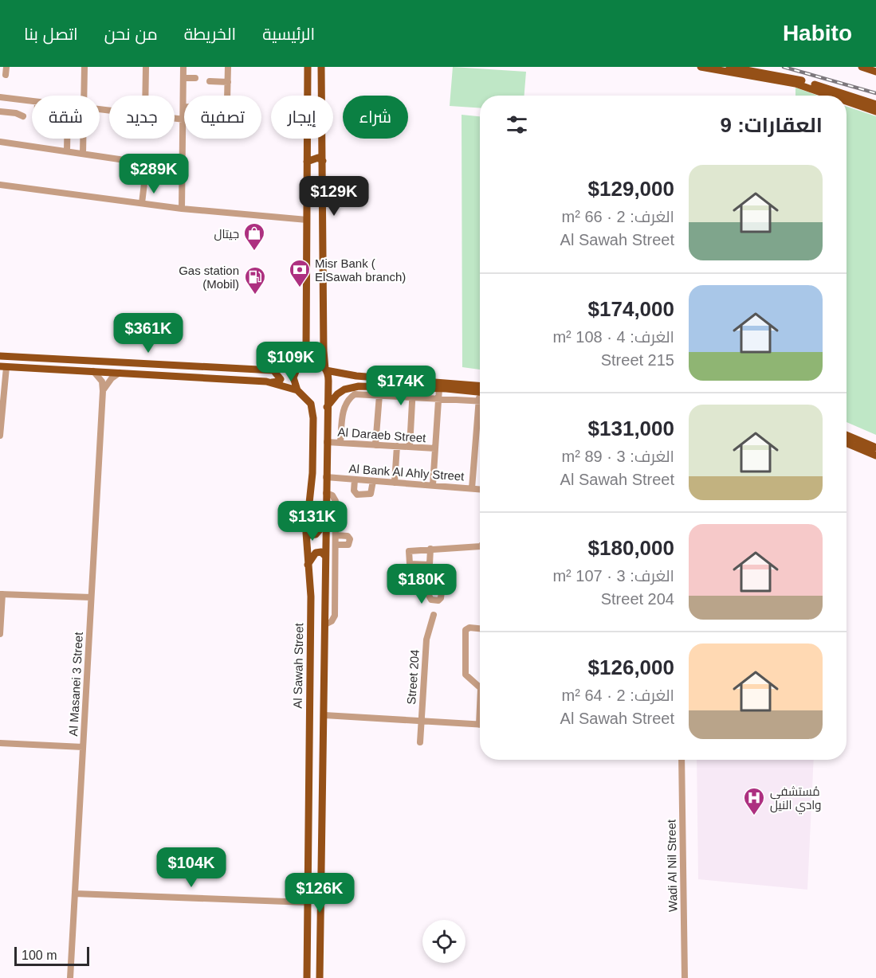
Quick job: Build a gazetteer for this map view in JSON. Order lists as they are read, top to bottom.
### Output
{
  "streets": {
    "main road": ["Al Sawah Street"],
    "street": [
      "Al Daraeb Street",
      "Al Bank Al Ahly Street",
      "Street 204",
      "Al Masanei 3 Street",
      "Wadi Al Nil Street"
    ]
  },
  "places": {
    "shop": ["جيتال"],
    "bank": ["Misr Bank ( ElSawah branch)"],
    "fuel station": ["Gas station (Mobil)"],
    "hospital": ["مُستشفى وادي النيل"]
  },
  "scale_bar": "100 m",
  "page": {
    "header": "Habito",
    "nav": [
      "الرئيسية",
      "الخريطة",
      "من نحن",
      "اتصل بنا"
    ],
    "chip": [
      "شراء",
      "إيجار",
      "تصفية",
      "جديد",
      "شقة"
    ],
    "heading": "العقارات: 9",
    "list": [
      {
        "name": "$129,000",
        "note": "الغرف: 2 · 66 m² · Al Sawah Street"
      },
      {
        "name": "$174,000",
        "note": "الغرف: 4 · 108 m² · Street 215"
      },
      {
        "name": "$131,000",
        "note": "الغرف: 3 · 89 m² · Al Sawah Street"
      },
      {
        "name": "$180,000",
        "note": "الغرف: 3 · 107 m² · Street 204"
      },
      {
        "name": "$126,000",
        "note": "الغرف: 2 · 64 m² · Al Sawah Street"
      }
    ],
    "price": [
      "$289K",
      "$129K",
      "$361K",
      "$109K",
      "$174K",
      "$131K",
      "$180K",
      "$104K",
      "$126K"
    ],
    "scale": "100 m"
  }
}
